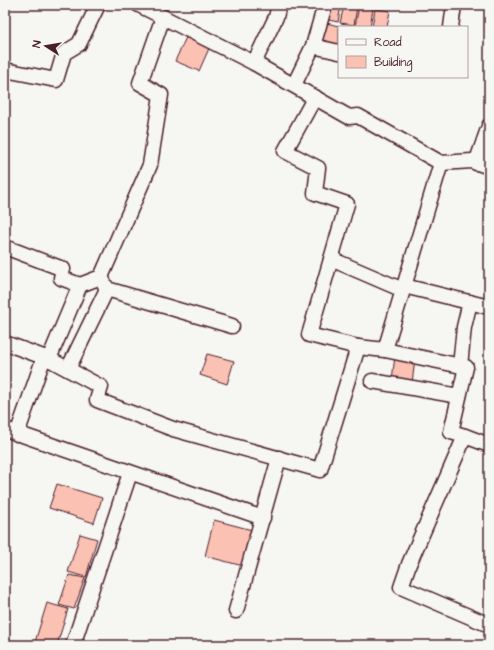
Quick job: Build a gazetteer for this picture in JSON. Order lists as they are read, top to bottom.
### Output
{
  "legend": ["Road", "Building"],
  "north": "left"
}
